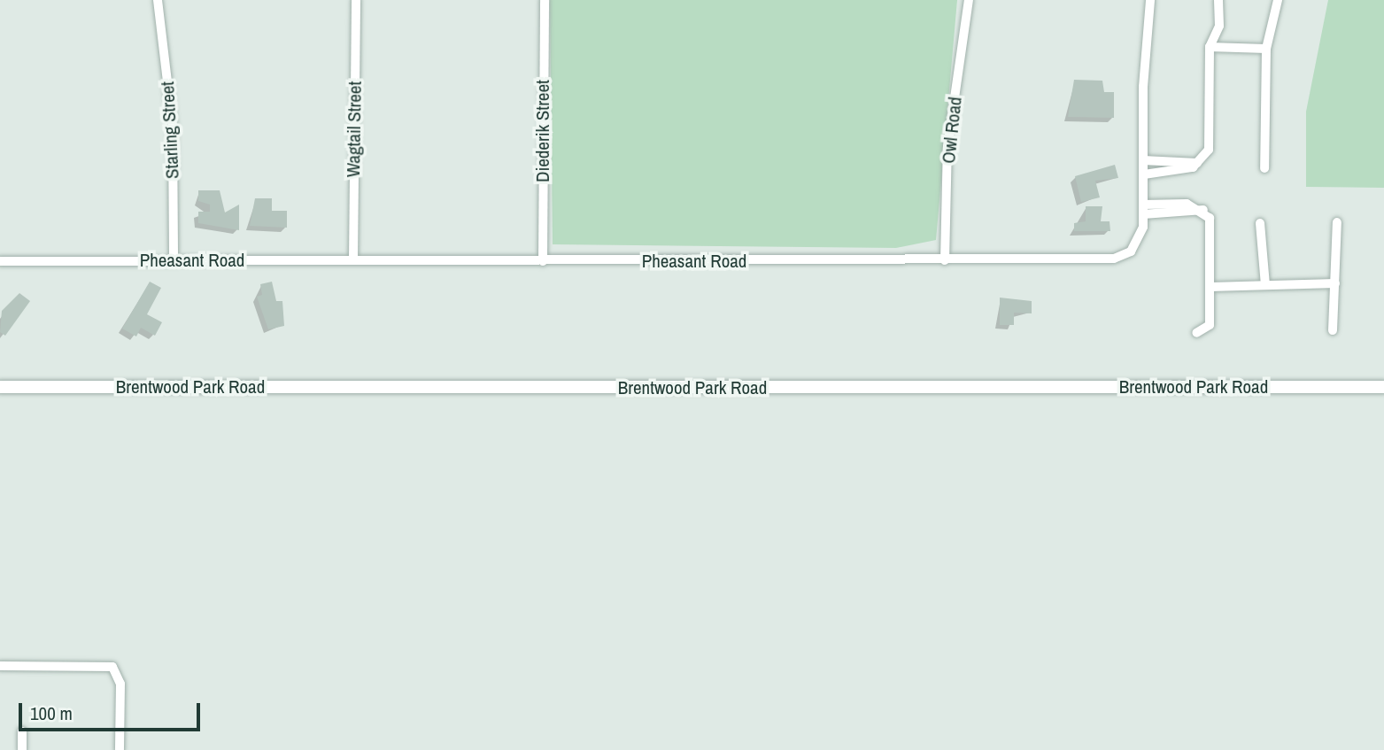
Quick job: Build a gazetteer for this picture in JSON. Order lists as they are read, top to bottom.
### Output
{
  "streets": {
    "street": [
      "Wagtail Street",
      "Starling Street",
      "Owl Road",
      "Diederik Street",
      "Pheasant Road",
      "Brentwood Park Road"
    ]
  },
  "crossings": [
    ["Wagtail Street", "Pheasant Road"],
    ["Starling Street", "Pheasant Road"],
    ["Owl Road", "Pheasant Road"],
    ["Diederik Street", "Pheasant Road"]
  ],
  "scale_bar": "100 m"
}
